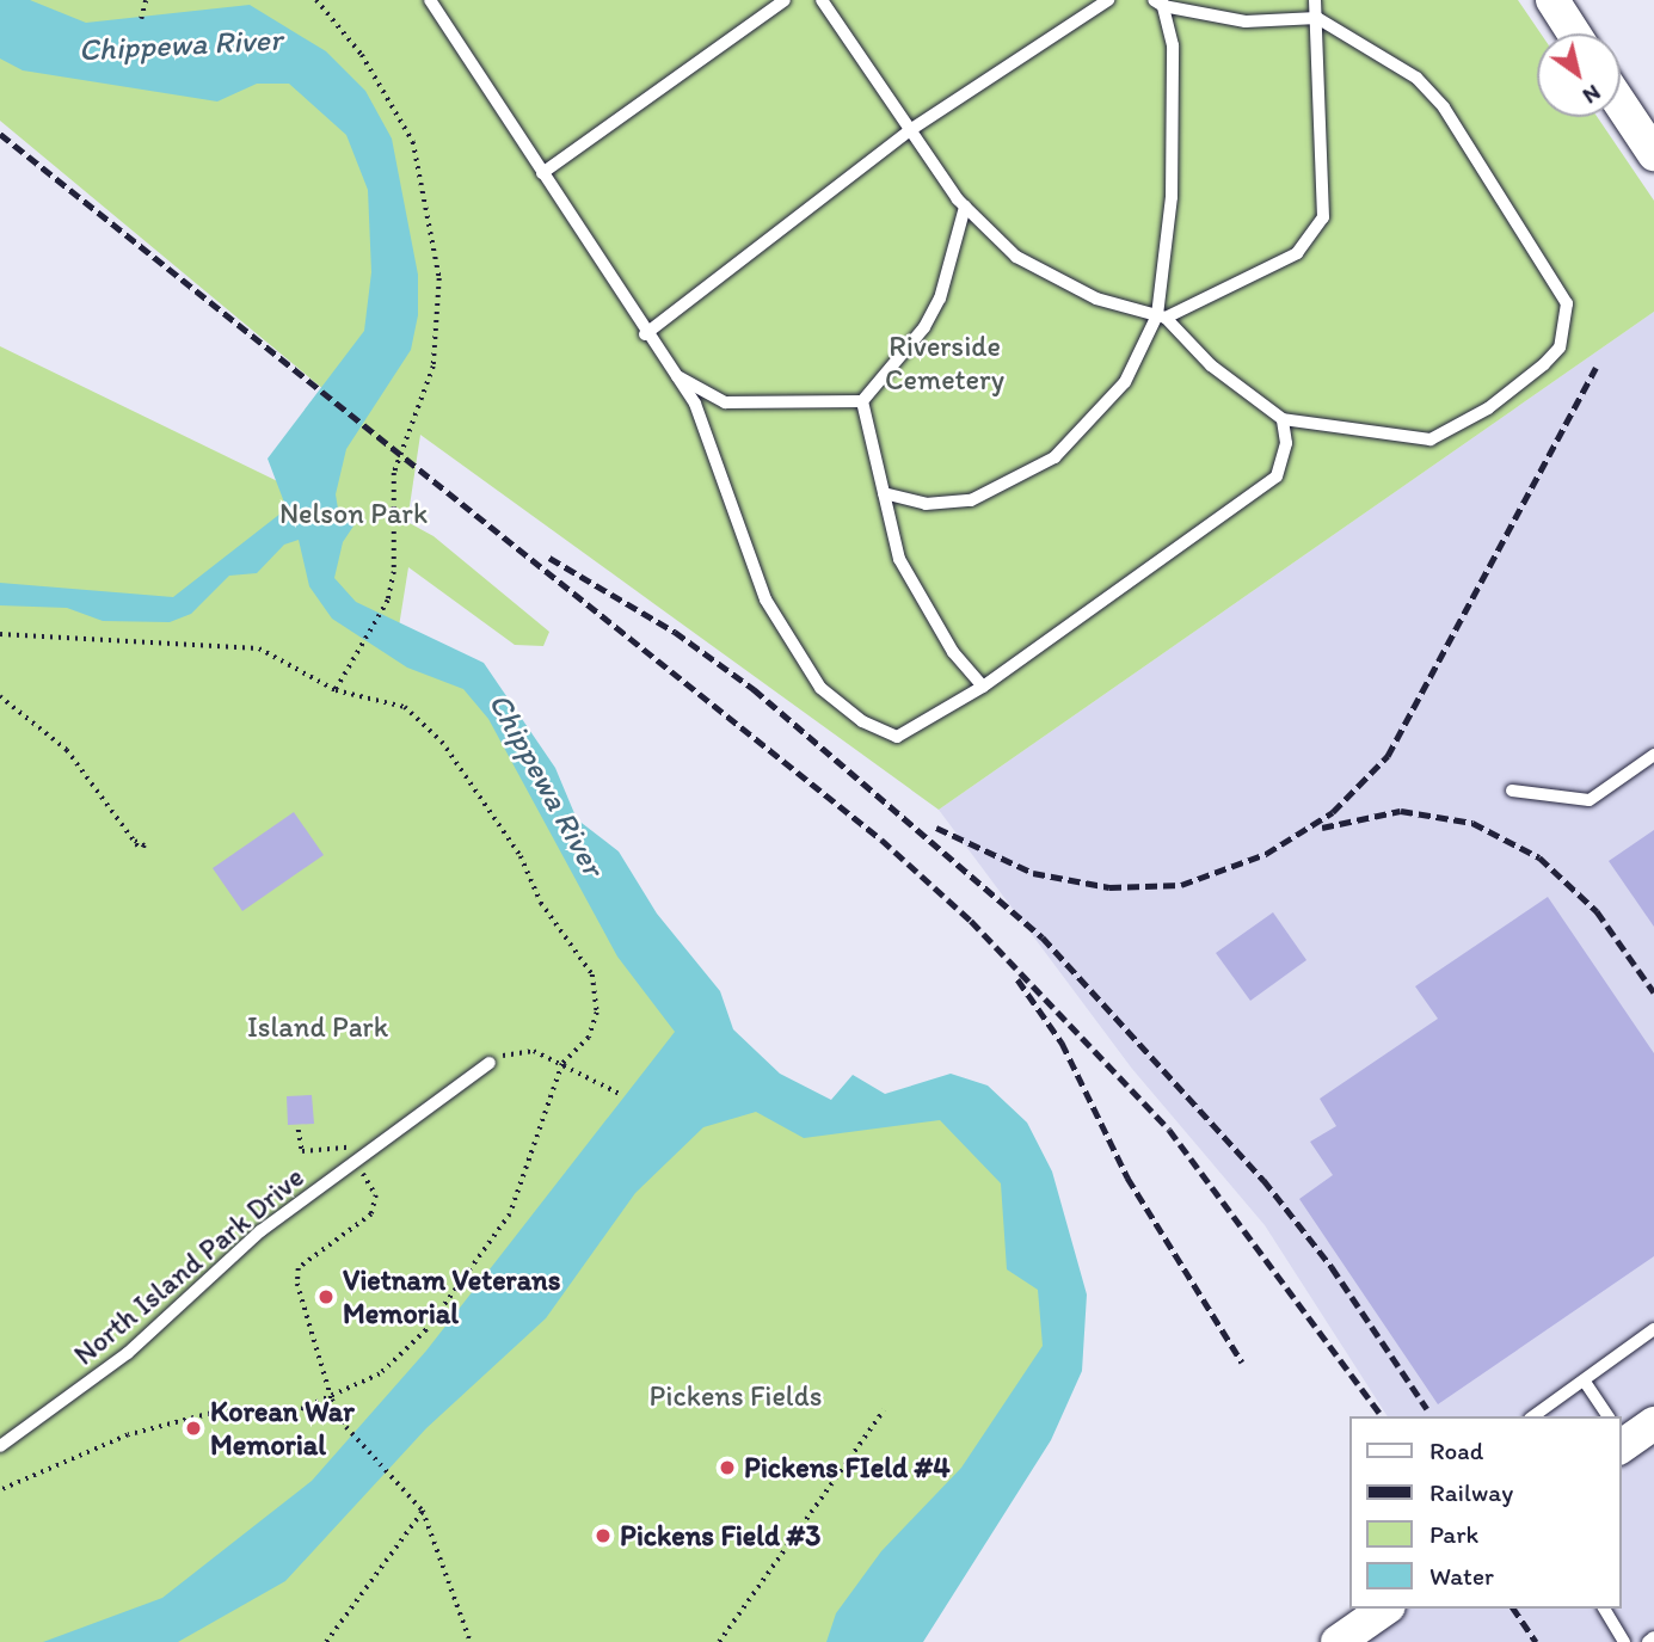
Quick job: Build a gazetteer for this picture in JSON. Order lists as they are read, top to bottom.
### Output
{
  "streets": {
    "lane": ["North Island Park Drive"]
  },
  "water": ["Chippewa River"],
  "parks": [
    "Riverside Cemetery",
    "Nelson Park",
    "Island Park",
    "Pickens Fields"
  ],
  "places": [
    "Vietnam Veterans Memorial",
    "Korean War Memorial",
    "Pickens FIeld #4",
    "Pickens Field #3"
  ],
  "legend": [
    "Road",
    "Railway",
    "Park",
    "Water"
  ],
  "north": "bottom right"
}
